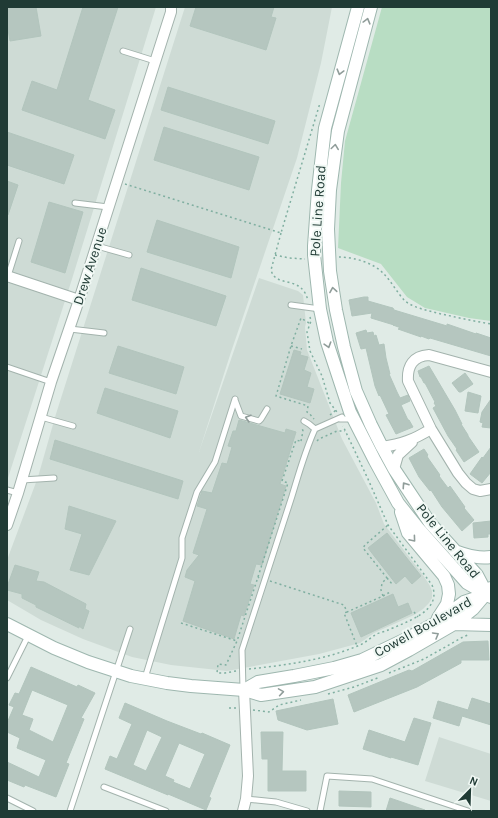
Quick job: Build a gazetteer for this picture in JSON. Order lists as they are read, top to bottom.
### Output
{
  "streets": {
    "main road": ["Pole Line Road", "Cowell Boulevard"],
    "street": ["Drew Avenue"]
  },
  "crossings": [
    ["Pole Line Road", "Cowell Boulevard"]
  ],
  "north": "top right"
}
